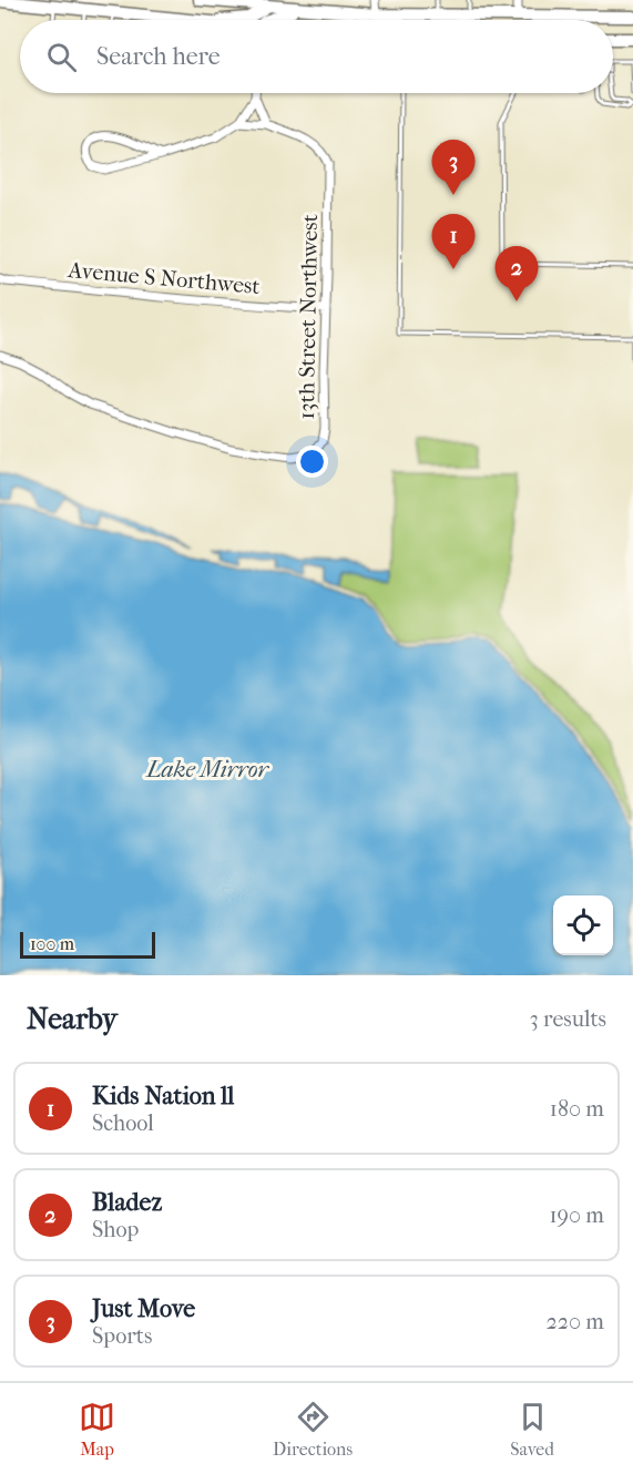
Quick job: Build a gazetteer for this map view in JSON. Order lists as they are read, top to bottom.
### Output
{
  "streets": {
    "street": ["Avenue S Northwest", "13th Street Northwest"]
  },
  "crossings": [
    ["Avenue S Northwest", "13th Street Northwest"]
  ],
  "water": ["Lake Mirror"],
  "scale_bar": "100 m",
  "page": {
    "search": "Search here",
    "pins": ["3", "1", "2"],
    "scale": "100 m",
    "heading": ["Nearby", "3 results"],
    "list": [
      {
        "mark": "1",
        "name": "Kids Nation ll",
        "note": "School",
        "value": "180 m"
      },
      {
        "mark": "2",
        "name": "Bladez",
        "note": "Shop",
        "value": "190 m"
      },
      {
        "mark": "3",
        "name": "Just Move",
        "note": "Sports",
        "value": "220 m"
      }
    ],
    "nav": ["Map", "Directions", "Saved"]
  }
}
